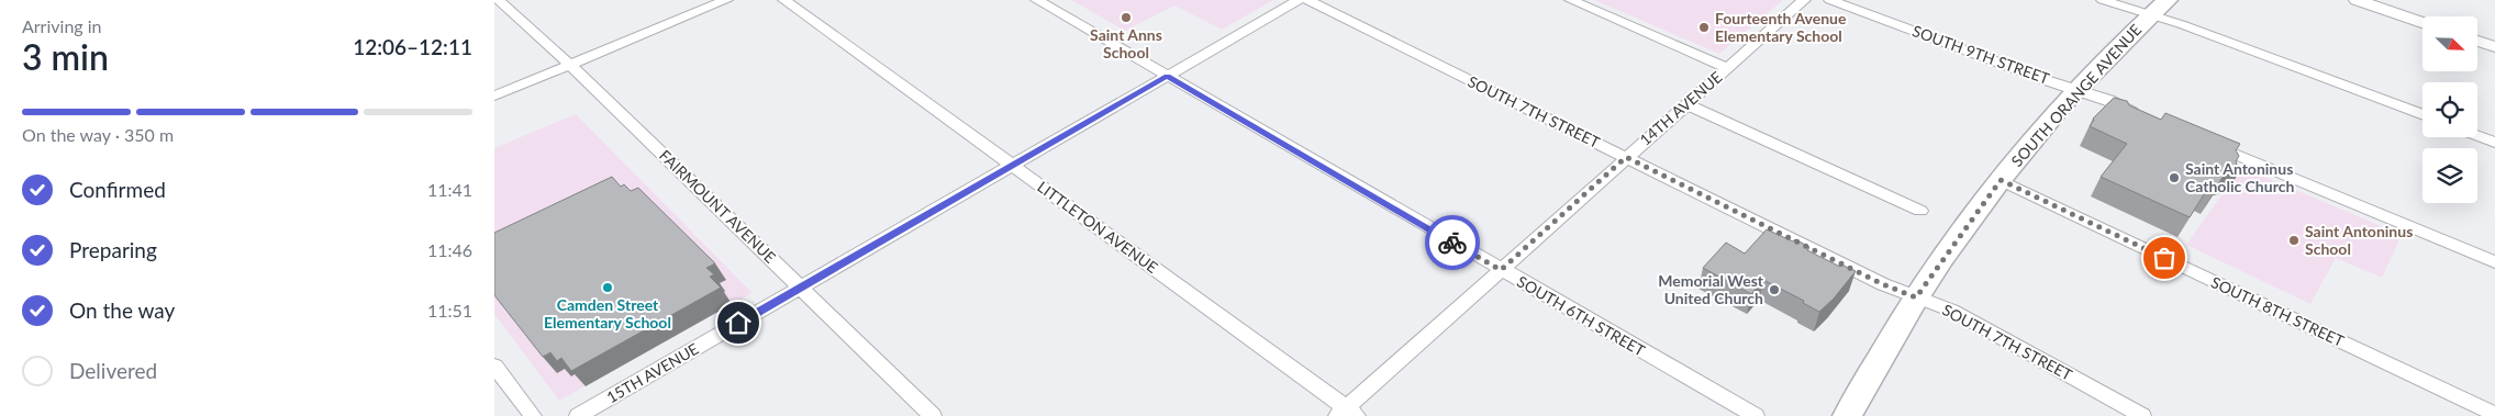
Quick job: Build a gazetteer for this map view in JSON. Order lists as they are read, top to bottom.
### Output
{
  "streets": {
    "main road": ["SOUTH ORANGE AVENUE"],
    "street": [
      "SOUTH 9TH STREET",
      "14TH AVENUE",
      "SOUTH 7TH STREET",
      "FAIRMOUNT AVENUE",
      "LITTLETON AVENUE",
      "SOUTH 8TH STREET",
      "SOUTH 6TH STREET",
      "15TH AVENUE"
    ]
  },
  "crossings": [
    ["SOUTH 9TH STREET", "SOUTH ORANGE AVENUE"],
    ["SOUTH ORANGE AVENUE", "SOUTH 7TH STREET"],
    ["SOUTH ORANGE AVENUE", "SOUTH 8TH STREET"],
    ["14TH AVENUE", "SOUTH 7TH STREET"],
    ["14TH AVENUE", "LITTLETON AVENUE"],
    ["14TH AVENUE", "SOUTH 6TH STREET"],
    ["FAIRMOUNT AVENUE", "15TH AVENUE"],
    ["LITTLETON AVENUE", "15TH AVENUE"],
    ["SOUTH 6TH STREET", "15TH AVENUE"]
  ],
  "places": [
    "Saint Anns School",
    "Fourteenth Avenue Elementary School",
    "Saint Antoninus Catholic Church",
    "Saint Antoninus School",
    "Camden Street Elementary School",
    "Memorial West United Church"
  ],
  "north": "bottom right",
  "page": {
    "heading": ["3 min", "Arriving in", "12:06–12:11"],
    "bar": "On the way · 350 m",
    "list": [
      ["Confirmed", "11:41"],
      ["Preparing", "11:46"],
      ["On the way", "11:51"],
      "Delivered"
    ]
  }
}
